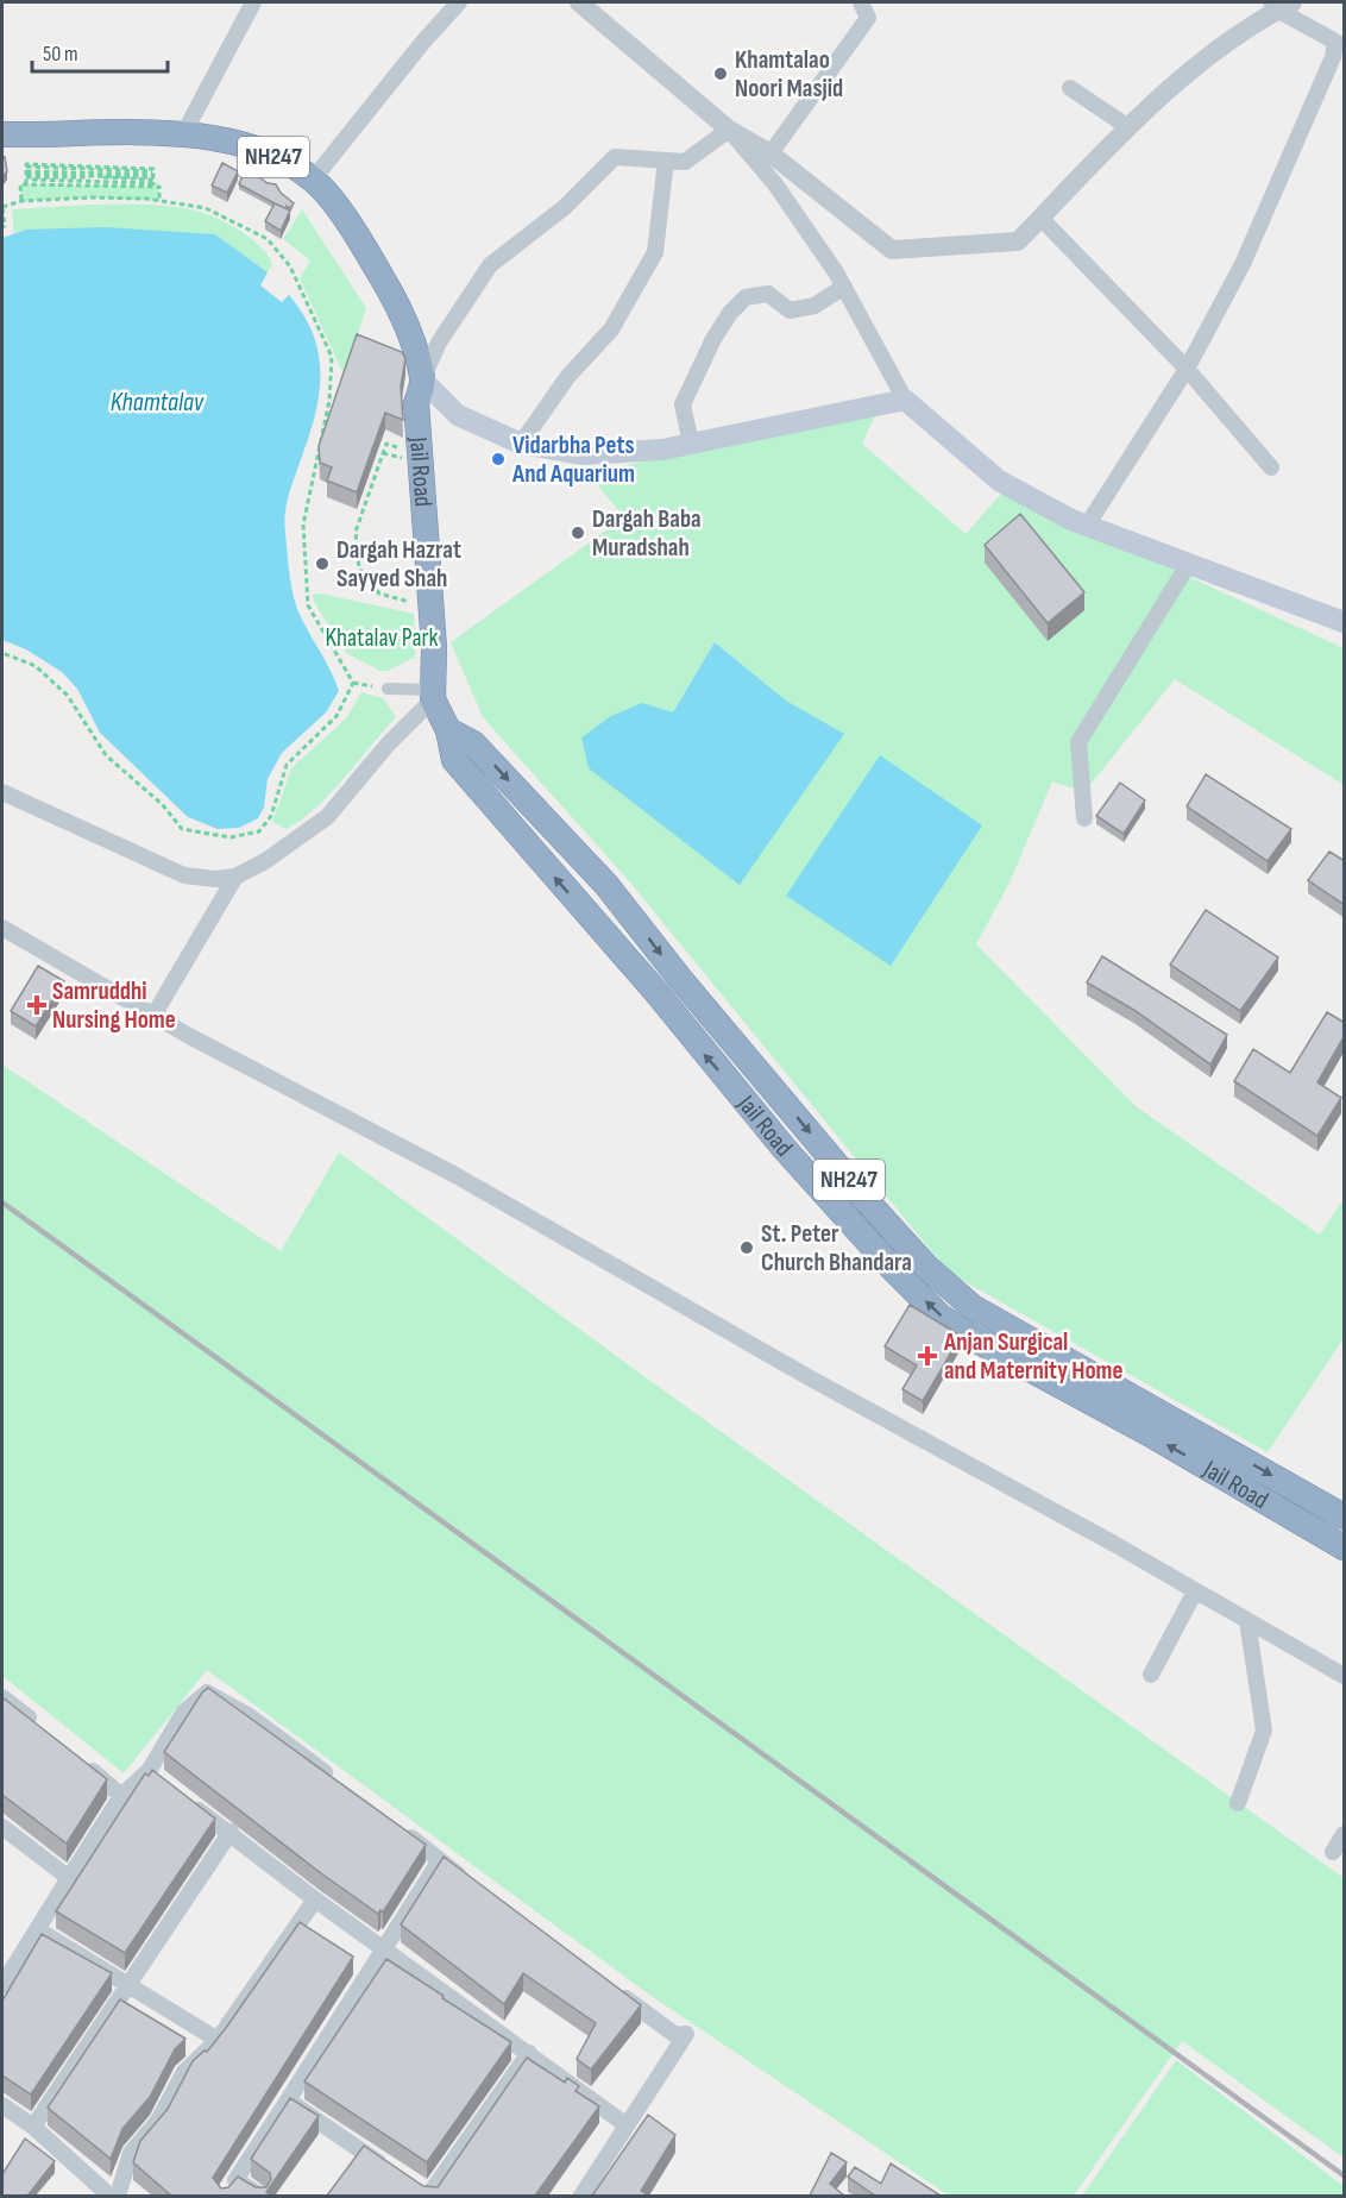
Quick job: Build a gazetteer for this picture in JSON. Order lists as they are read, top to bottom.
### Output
{
  "streets": {
    "highway": ["NH247", "Jail Road"]
  },
  "crossings": [
    ["NH247", "Jail Road"]
  ],
  "water": ["Khamtalav"],
  "parks": ["Khatalav Park"],
  "places": {
    "other": [
      "Khamtalao Noori Masjid",
      "Vidarbha Pets And Aquarium",
      "Dargah Baba Muradshah",
      "Dargah Hazrat Sayyed Shah",
      "St. Peter Church Bhandara"
    ],
    "health": ["Samruddhi Nursing Home", "Anjan Surgical and Maternity Home"]
  },
  "scale_bar": "50 m"
}
